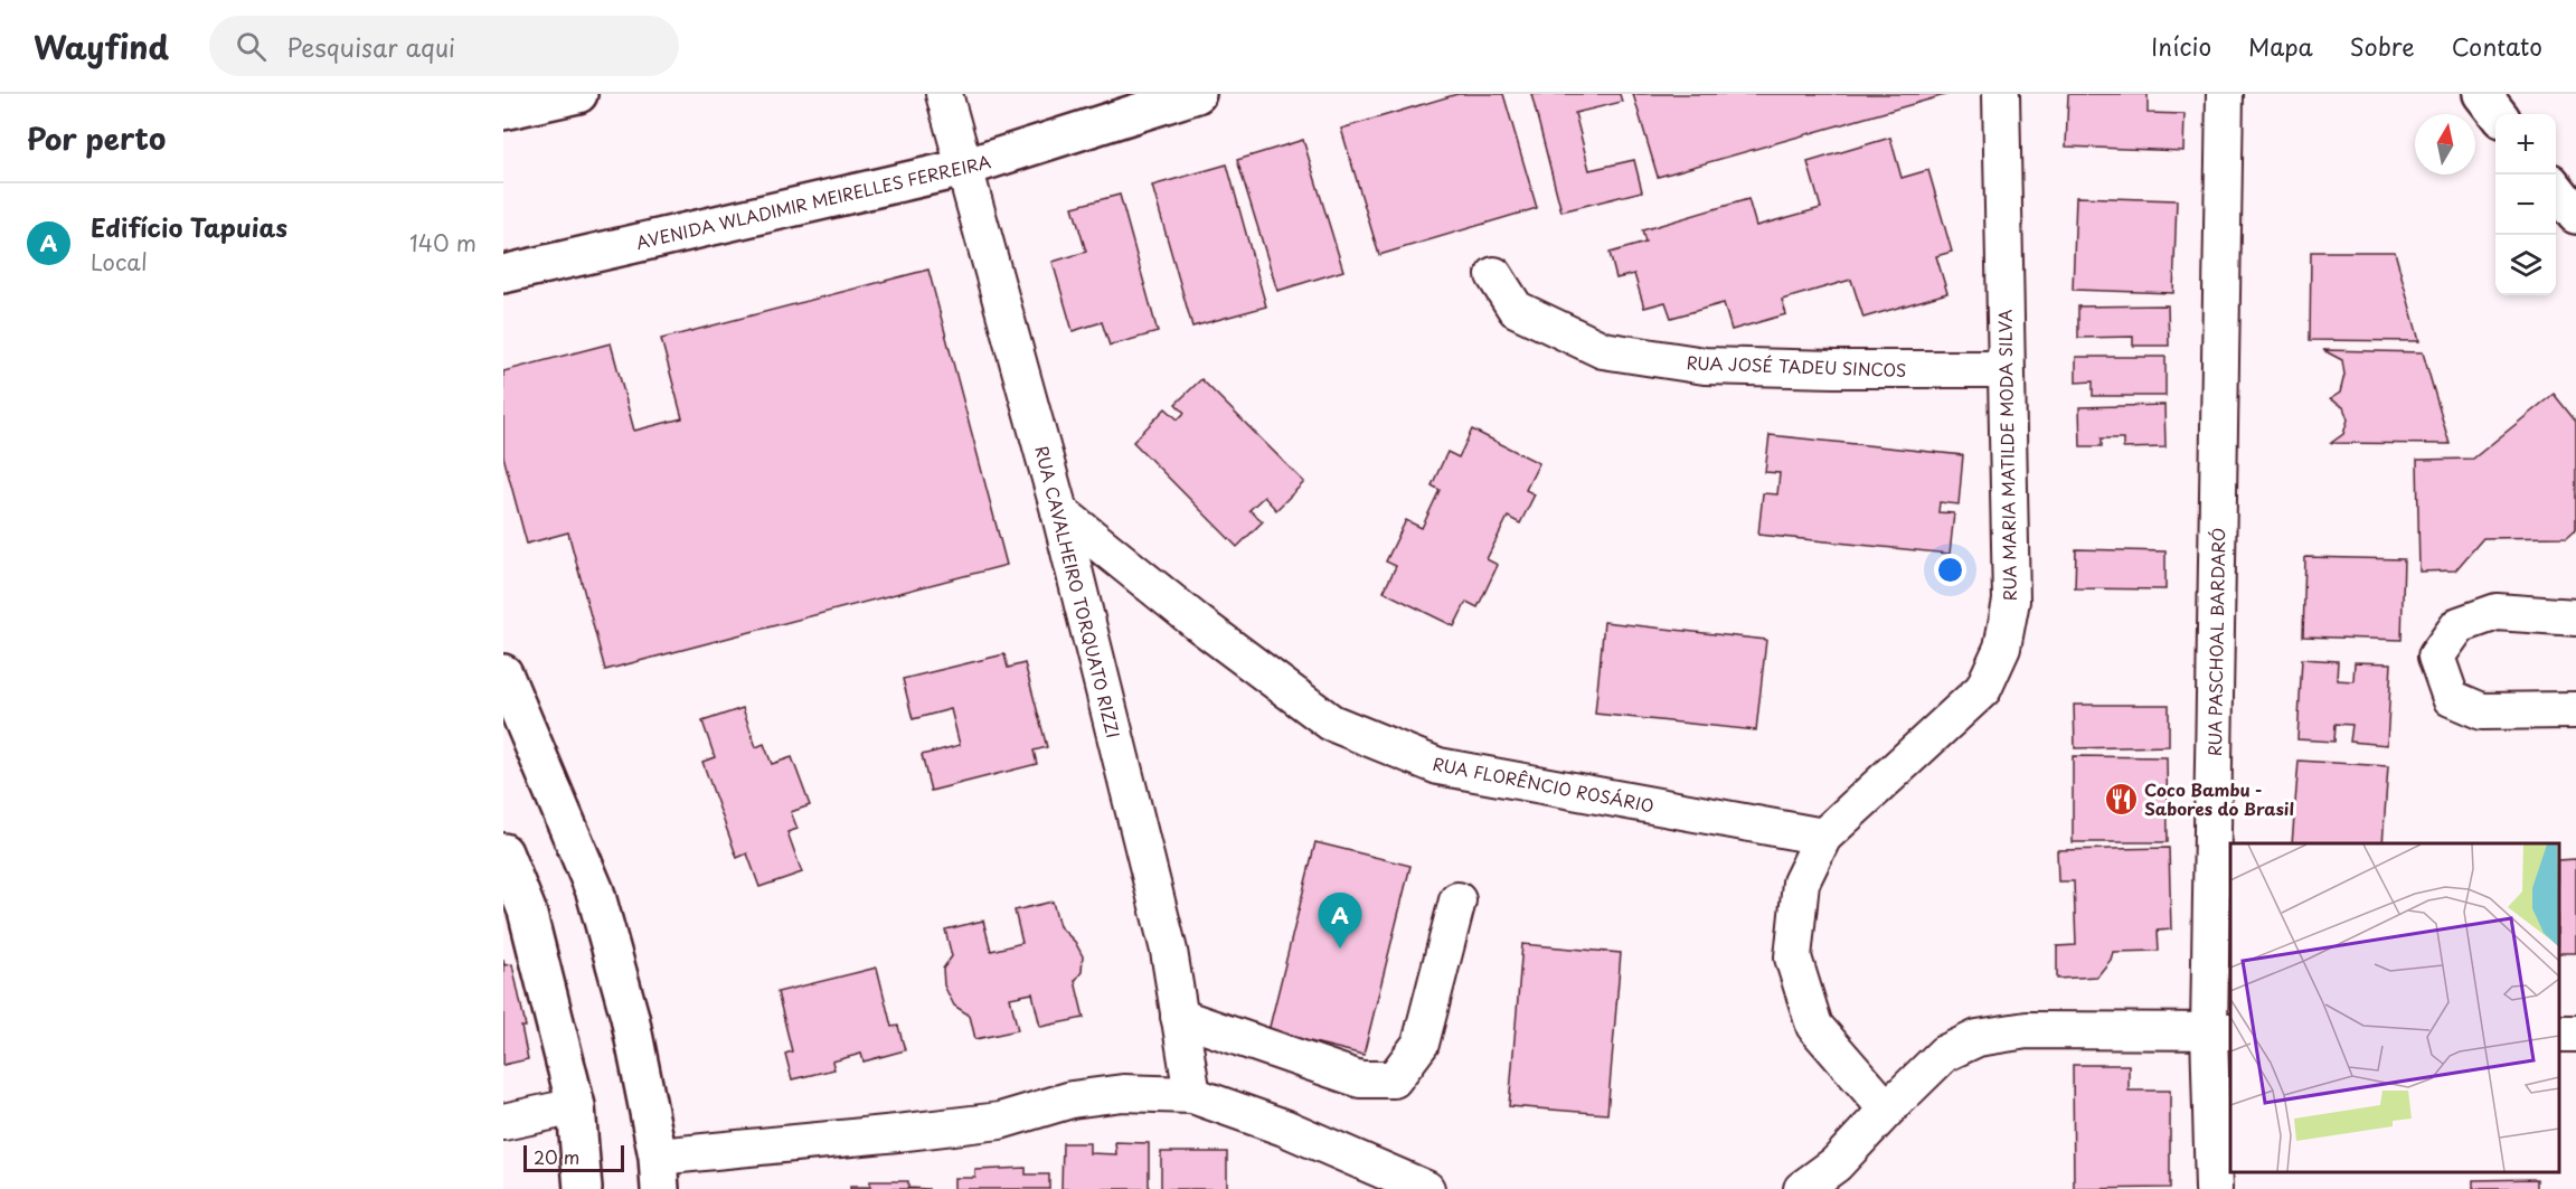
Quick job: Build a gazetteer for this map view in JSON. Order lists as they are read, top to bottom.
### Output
{
  "streets": {
    "main road": ["AVENIDA WLADIMIR MEIRELLES FERREIRA"],
    "street": [
      "RUA JOSÉ TADEU SINCOS",
      "RUA MARIA MATILDE MODA SILVA",
      "RUA CAVALHEIRO TORQUATO RIZZI",
      "RUA PASCHOAL BARDARÓ",
      "RUA FLORÊNCIO ROSÁRIO"
    ]
  },
  "crossings": [
    ["AVENIDA WLADIMIR MEIRELLES FERREIRA", "RUA CAVALHEIRO TORQUATO RIZZI"],
    ["RUA JOSÉ TADEU SINCOS", "RUA MARIA MATILDE MODA SILVA"],
    ["RUA MARIA MATILDE MODA SILVA", "RUA FLORÊNCIO ROSÁRIO"],
    ["RUA CAVALHEIRO TORQUATO RIZZI", "RUA FLORÊNCIO ROSÁRIO"]
  ],
  "places": {
    "restaurant": ["Coco Bambu - Sabores do Brasil"]
  },
  "scale_bar": "20 m",
  "north": "top",
  "page": {
    "header": "Wayfind",
    "search": "Pesquisar aqui",
    "nav": [
      "Início",
      "Mapa",
      "Sobre",
      "Contato"
    ],
    "heading": "Por perto",
    "map_buttons": ["+", "−"],
    "list": [
      {
        "mark": "A",
        "name": "Edifício Tapuias",
        "note": "Local",
        "value": "140 m"
      }
    ],
    "pins": "A",
    "scale": "20 m"
  }
}
